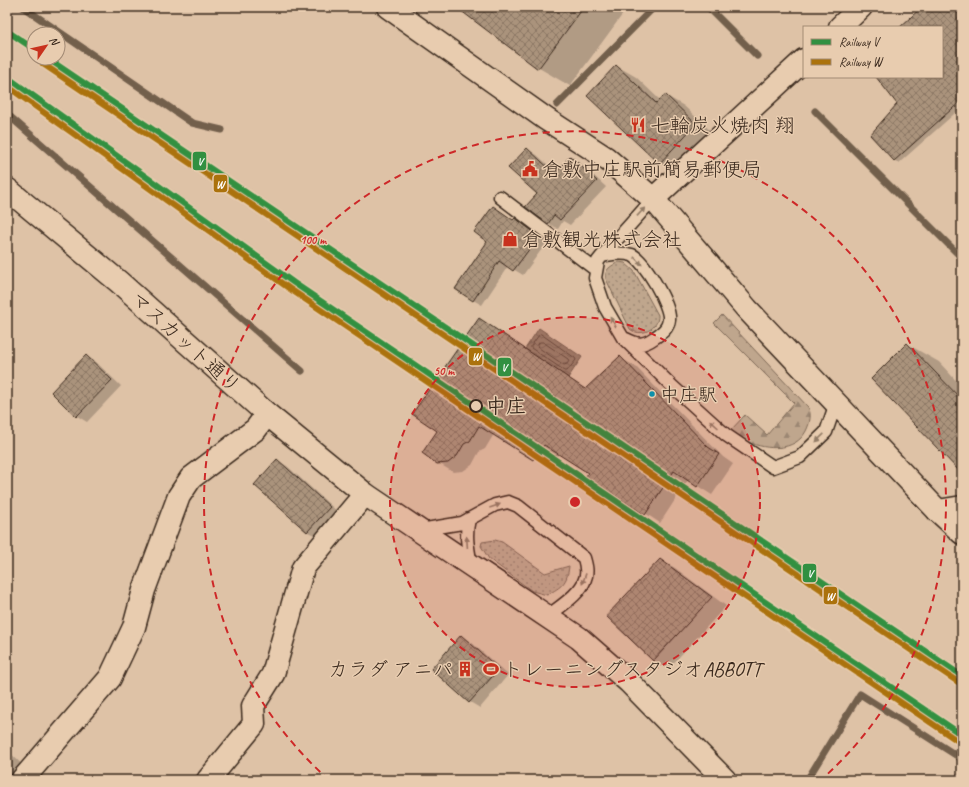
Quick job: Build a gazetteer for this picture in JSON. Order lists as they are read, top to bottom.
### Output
{
  "streets": {
    "street": ["マスカット通り"]
  },
  "places": {
    "restaurant": ["七輪炭火焼肉 翔"],
    "public building": ["倉敷中庄駅前簡易郵便局"],
    "shop": ["倉敷観光株式会社"],
    "other": ["中庄駅", "中庄"],
    "building": ["カラダ アニパ"],
    "sports": ["トレーニングスタジオABBOTT"]
  },
  "lines": ["rail line V", "rail line W"],
  "legend": ["Railway V", "Railway W"],
  "north": "top right",
  "rings": ["100 m", "50 m"]
}
